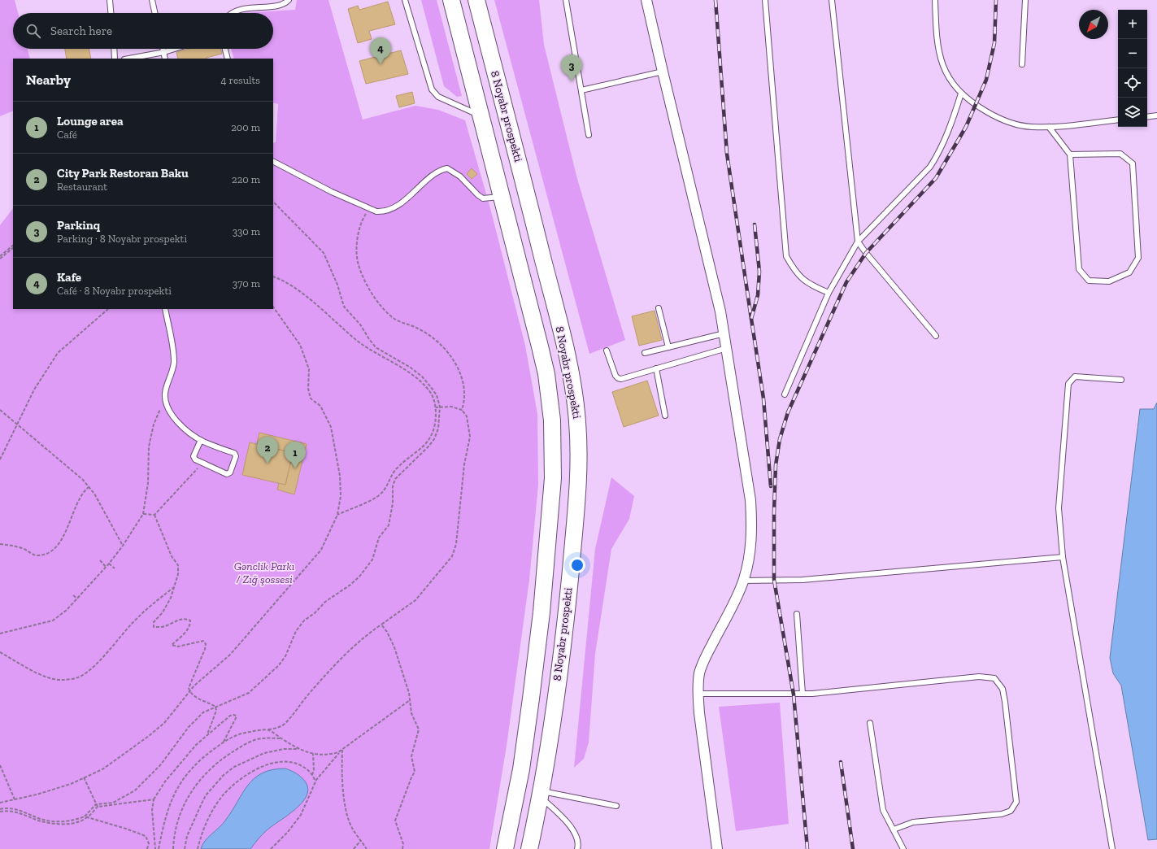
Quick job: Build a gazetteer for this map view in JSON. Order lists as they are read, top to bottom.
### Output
{
  "streets": {
    "highway": ["8 Noyabr prospekti"]
  },
  "parks": ["Gənclik Parkı / Zığ şossesi"],
  "north": "bottom left",
  "page": {
    "map_buttons": ["+", "−"],
    "search": "Search here",
    "pins": [
      "4",
      "3",
      "2",
      "1"
    ],
    "heading": ["Nearby", "4 results"],
    "list": [
      {
        "mark": "1",
        "name": "Lounge area",
        "note": "Café",
        "value": "200 m"
      },
      {
        "mark": "2",
        "name": "City Park Restoran Baku",
        "note": "Restaurant",
        "value": "220 m"
      },
      {
        "mark": "3",
        "name": "Parkinq",
        "note": "Parking · 8 Noyabr prospekti",
        "value": "330 m"
      },
      {
        "mark": "4",
        "name": "Kafe",
        "note": "Café · 8 Noyabr prospekti",
        "value": "370 m"
      }
    ]
  }
}
